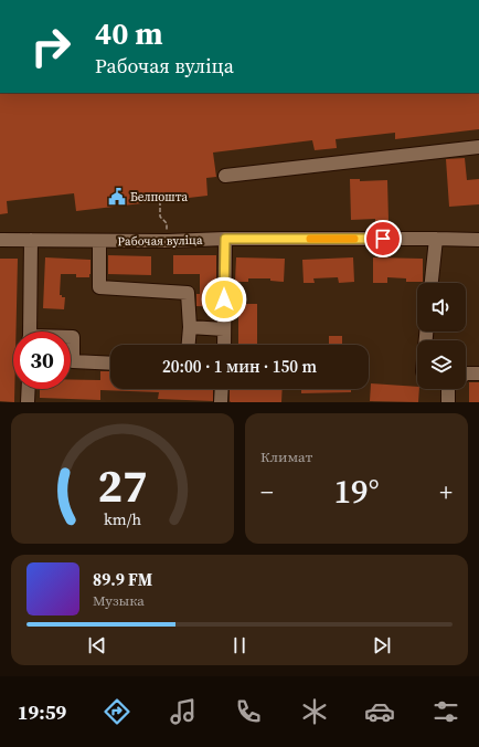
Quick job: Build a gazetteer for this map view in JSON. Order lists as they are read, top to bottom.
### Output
{
  "streets": {
    "street": ["Рабочая вуліца"]
  },
  "places": {
    "public building": ["Белпошта"]
  },
  "page": {
    "turn": ["40 m", "Рабочая вуліца"],
    "limit": "30",
    "trip": "20:00 · 1 мин · 150 m",
    "tile": "Климат",
    "heat": ["−", "19°", "+"],
    "song": ["89.9 FM", "Музыка"],
    "tabs": "19:59",
    "gauge": ["27", "km/h"]
  }
}
